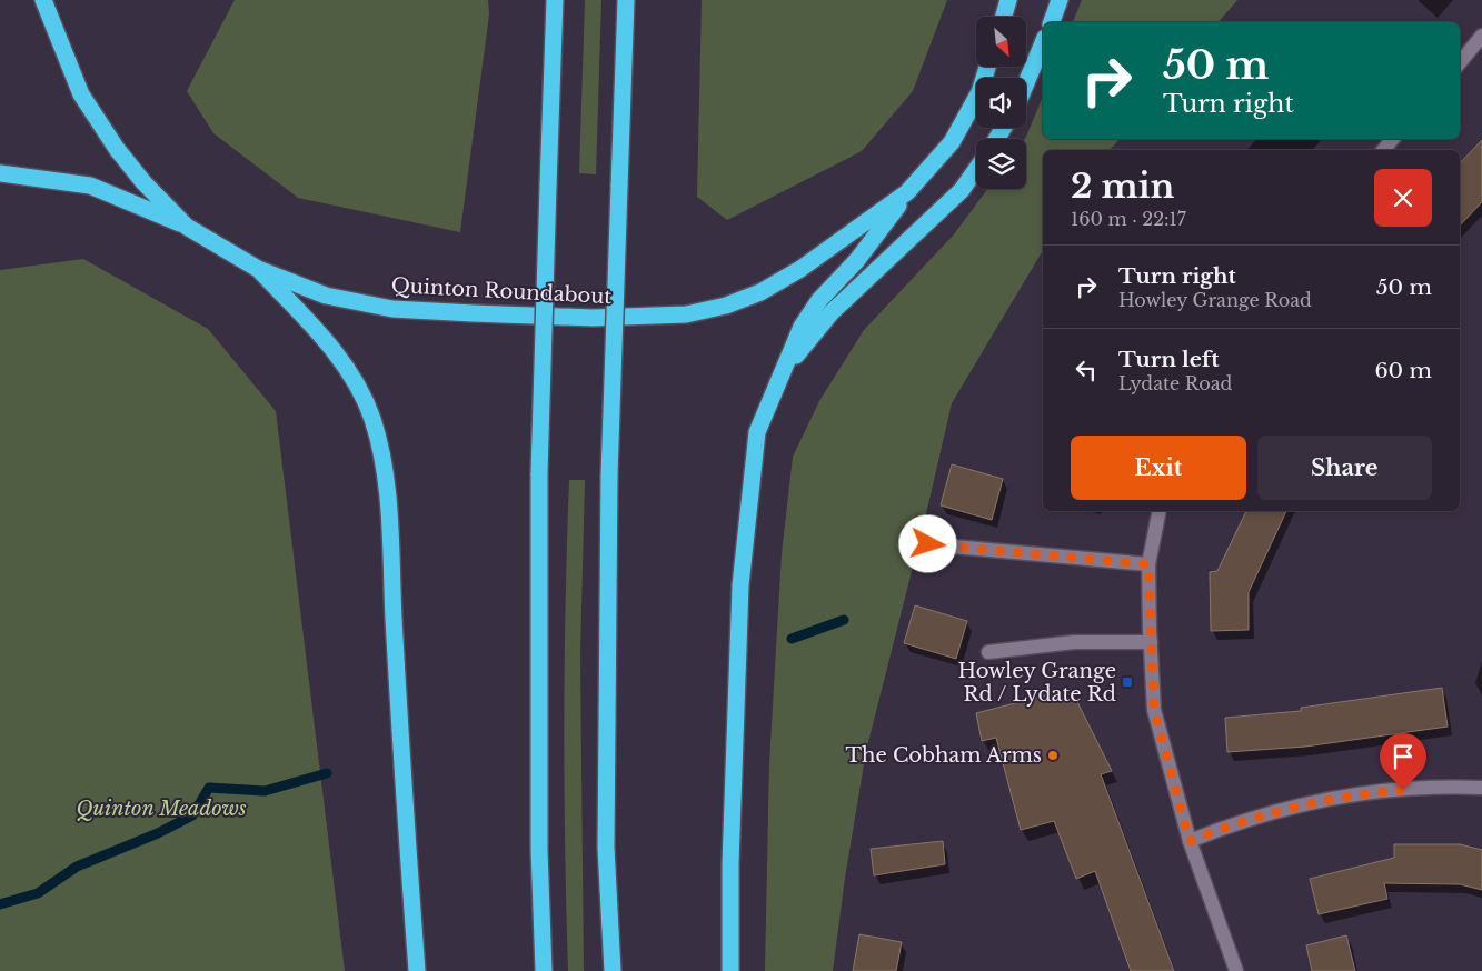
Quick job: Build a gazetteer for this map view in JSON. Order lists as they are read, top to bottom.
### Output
{
  "streets": {
    "highway": ["Quinton Roundabout"]
  },
  "parks": ["Quinton Meadows"],
  "places": {
    "transit": ["Howley Grange Rd / Lydate Rd"],
    "other": ["The Cobham Arms"]
  },
  "north": "bottom right",
  "page": {
    "turn": ["50 m", "Turn right"],
    "heading": ["2 min", "160 m · 22:17"],
    "list": [
      {
        "name": "Turn right",
        "note": "Howley Grange Road",
        "value": "50 m"
      },
      {
        "name": "Turn left",
        "note": "Lydate Road",
        "value": "60 m"
      }
    ],
    "buttons": ["Exit", "Share"]
  }
}
